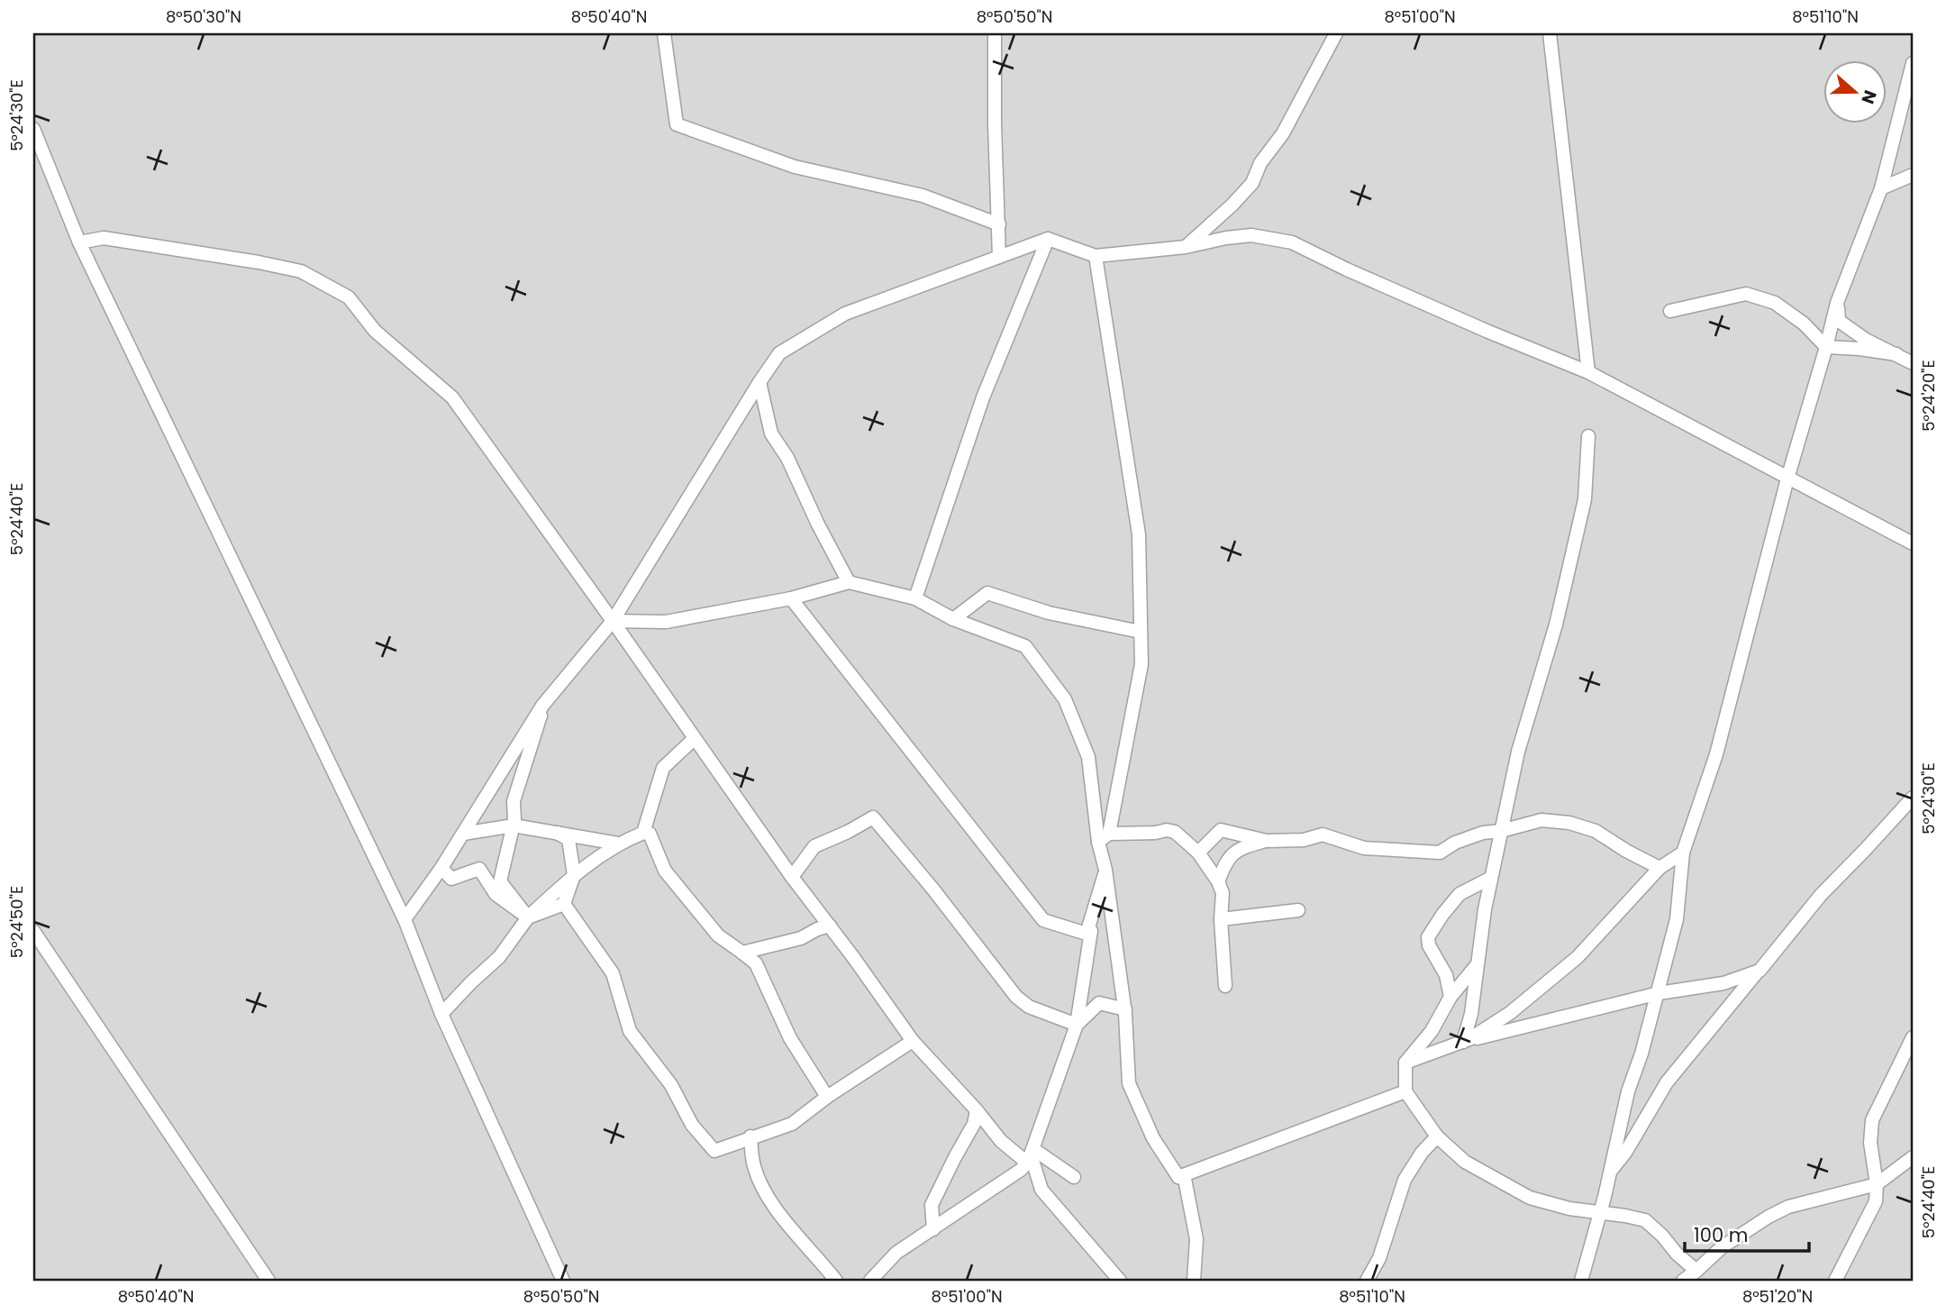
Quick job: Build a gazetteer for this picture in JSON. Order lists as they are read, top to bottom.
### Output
{
  "scale_bar": "100 m",
  "north": "right",
  "coordinates": [
    "8°50'30\"N",
    "8°50'40\"N",
    "8°50'50\"N",
    "8°51'00\"N",
    "8°51'10\"N",
    "5°24'30\"E",
    "5°24'20\"E",
    "5°24'40\"E",
    "5°24'50\"E",
    "8°51'20\"N"
  ]
}
